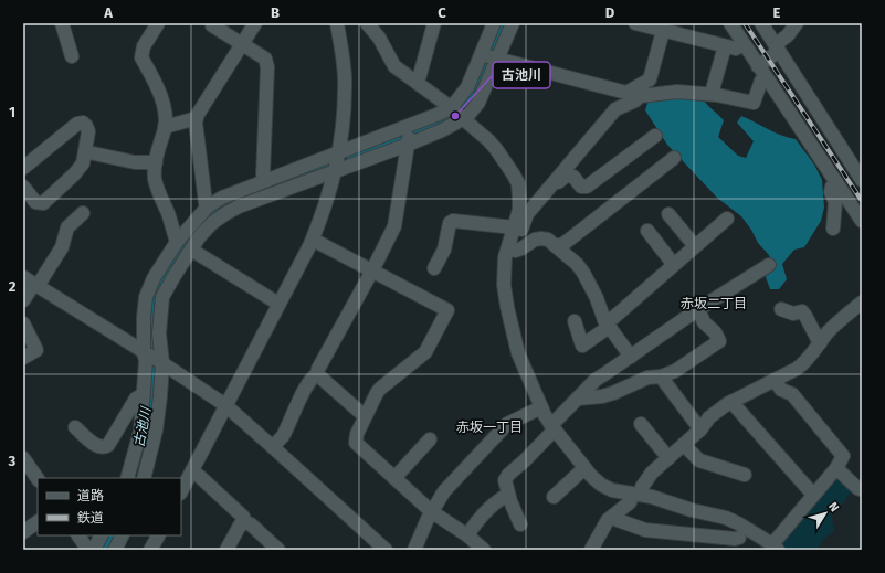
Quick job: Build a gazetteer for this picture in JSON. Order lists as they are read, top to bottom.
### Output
{
  "districts": ["赤坂二丁目", "赤坂一丁目"],
  "water": ["古池川"],
  "places": ["古池川"],
  "legend": ["道路", "鉄道"],
  "north": "top right",
  "grid": {
    "columns": [
      "A",
      "B",
      "C",
      "D",
      "E"
    ],
    "rows": ["1", "2", "3"]
  }
}
